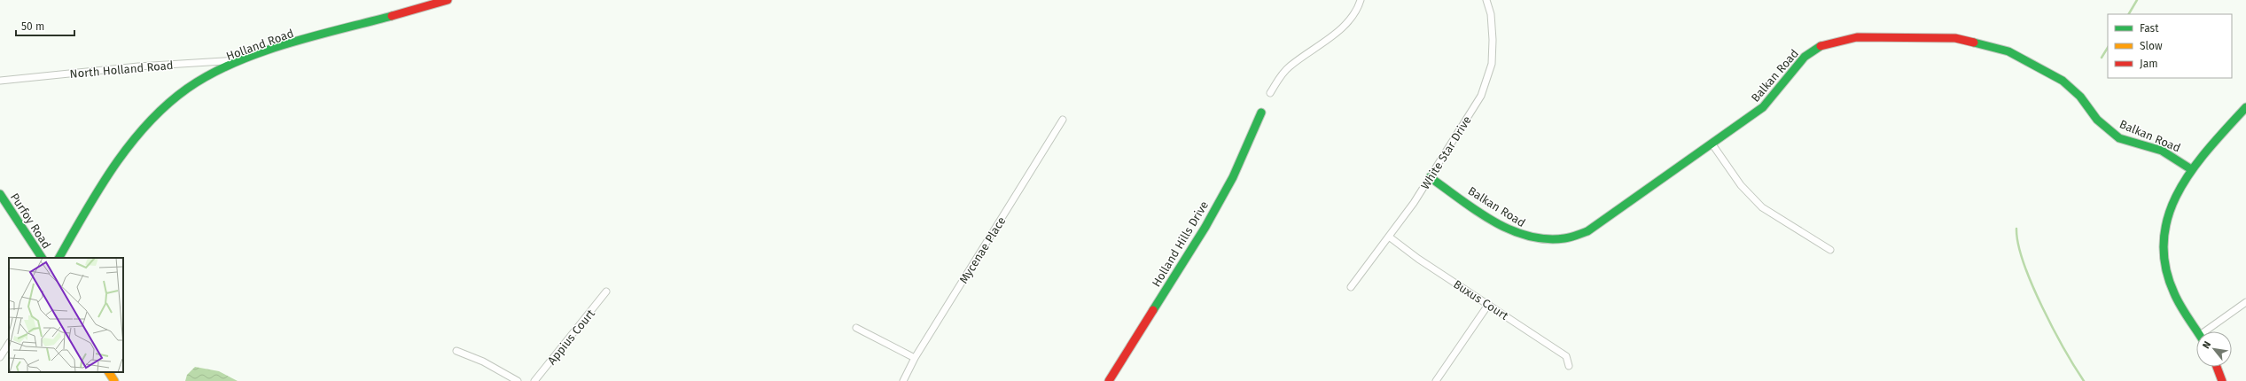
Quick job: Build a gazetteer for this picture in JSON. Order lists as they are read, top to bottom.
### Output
{
  "streets": {
    "street": [
      "Holland Road",
      "North Holland Road",
      "Balkan Road",
      "White Star Drive",
      "Purfoy Road",
      "Holland Hills Drive",
      "Mycenae Place",
      "Buxus Court",
      "Appius Court"
    ]
  },
  "crossings": [
    ["Holland Road", "North Holland Road"],
    ["Balkan Road", "White Star Drive"],
    ["White Star Drive", "Buxus Court"]
  ],
  "legend": ["Fast", "Slow", "Jam"],
  "scale_bar": "50 m",
  "north": "top left"
}
